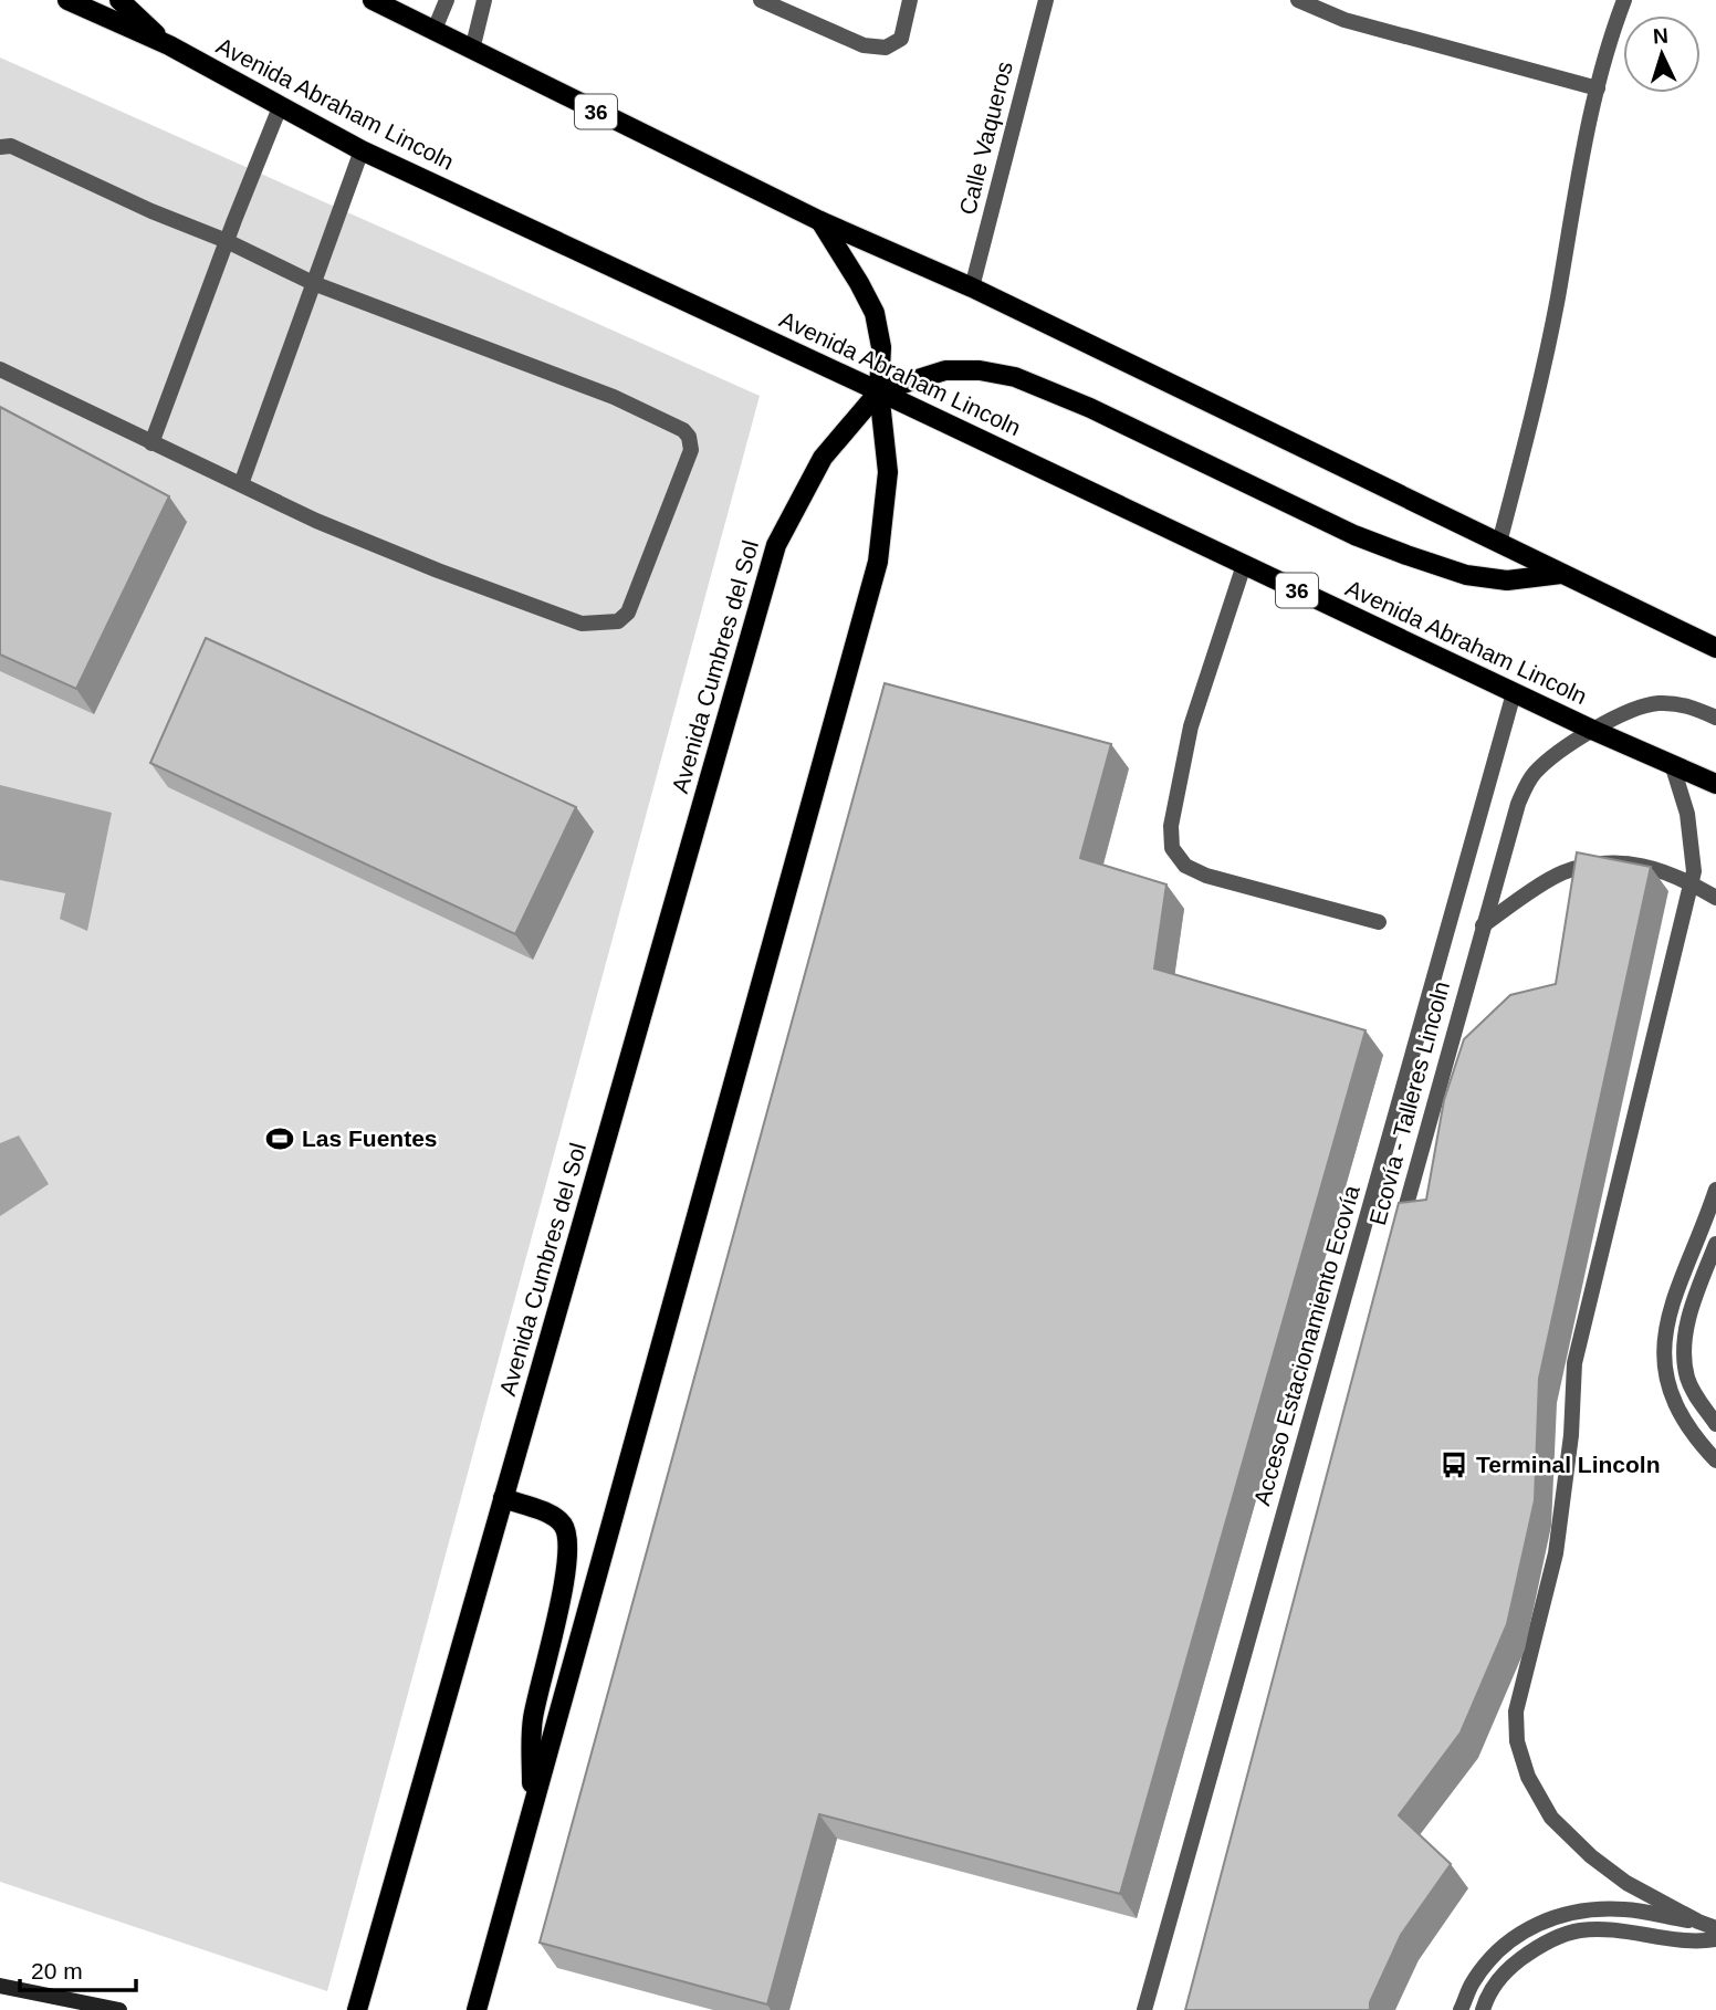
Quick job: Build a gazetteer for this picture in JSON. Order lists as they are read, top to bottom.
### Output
{
  "streets": {
    "main road": ["Avenida Abraham Lincoln", "36", "Avenida Cumbres del Sol"],
    "street": ["Calle Vaqueros", "Ecovía - Talleres Lincoln", "Acceso Estacionamiento Ecovía"]
  },
  "crossings": [
    ["Avenida Abraham Lincoln", "Avenida Cumbres del Sol"],
    ["Avenida Abraham Lincoln", "Ecovía - Talleres Lincoln"],
    ["Avenida Abraham Lincoln", "Acceso Estacionamiento Ecovía"],
    ["36", "Calle Vaqueros"]
  ],
  "places": {
    "sports": ["Las Fuentes"],
    "bus stop": ["Terminal Lincoln"]
  },
  "scale_bar": "20 m",
  "north": "top"
}
